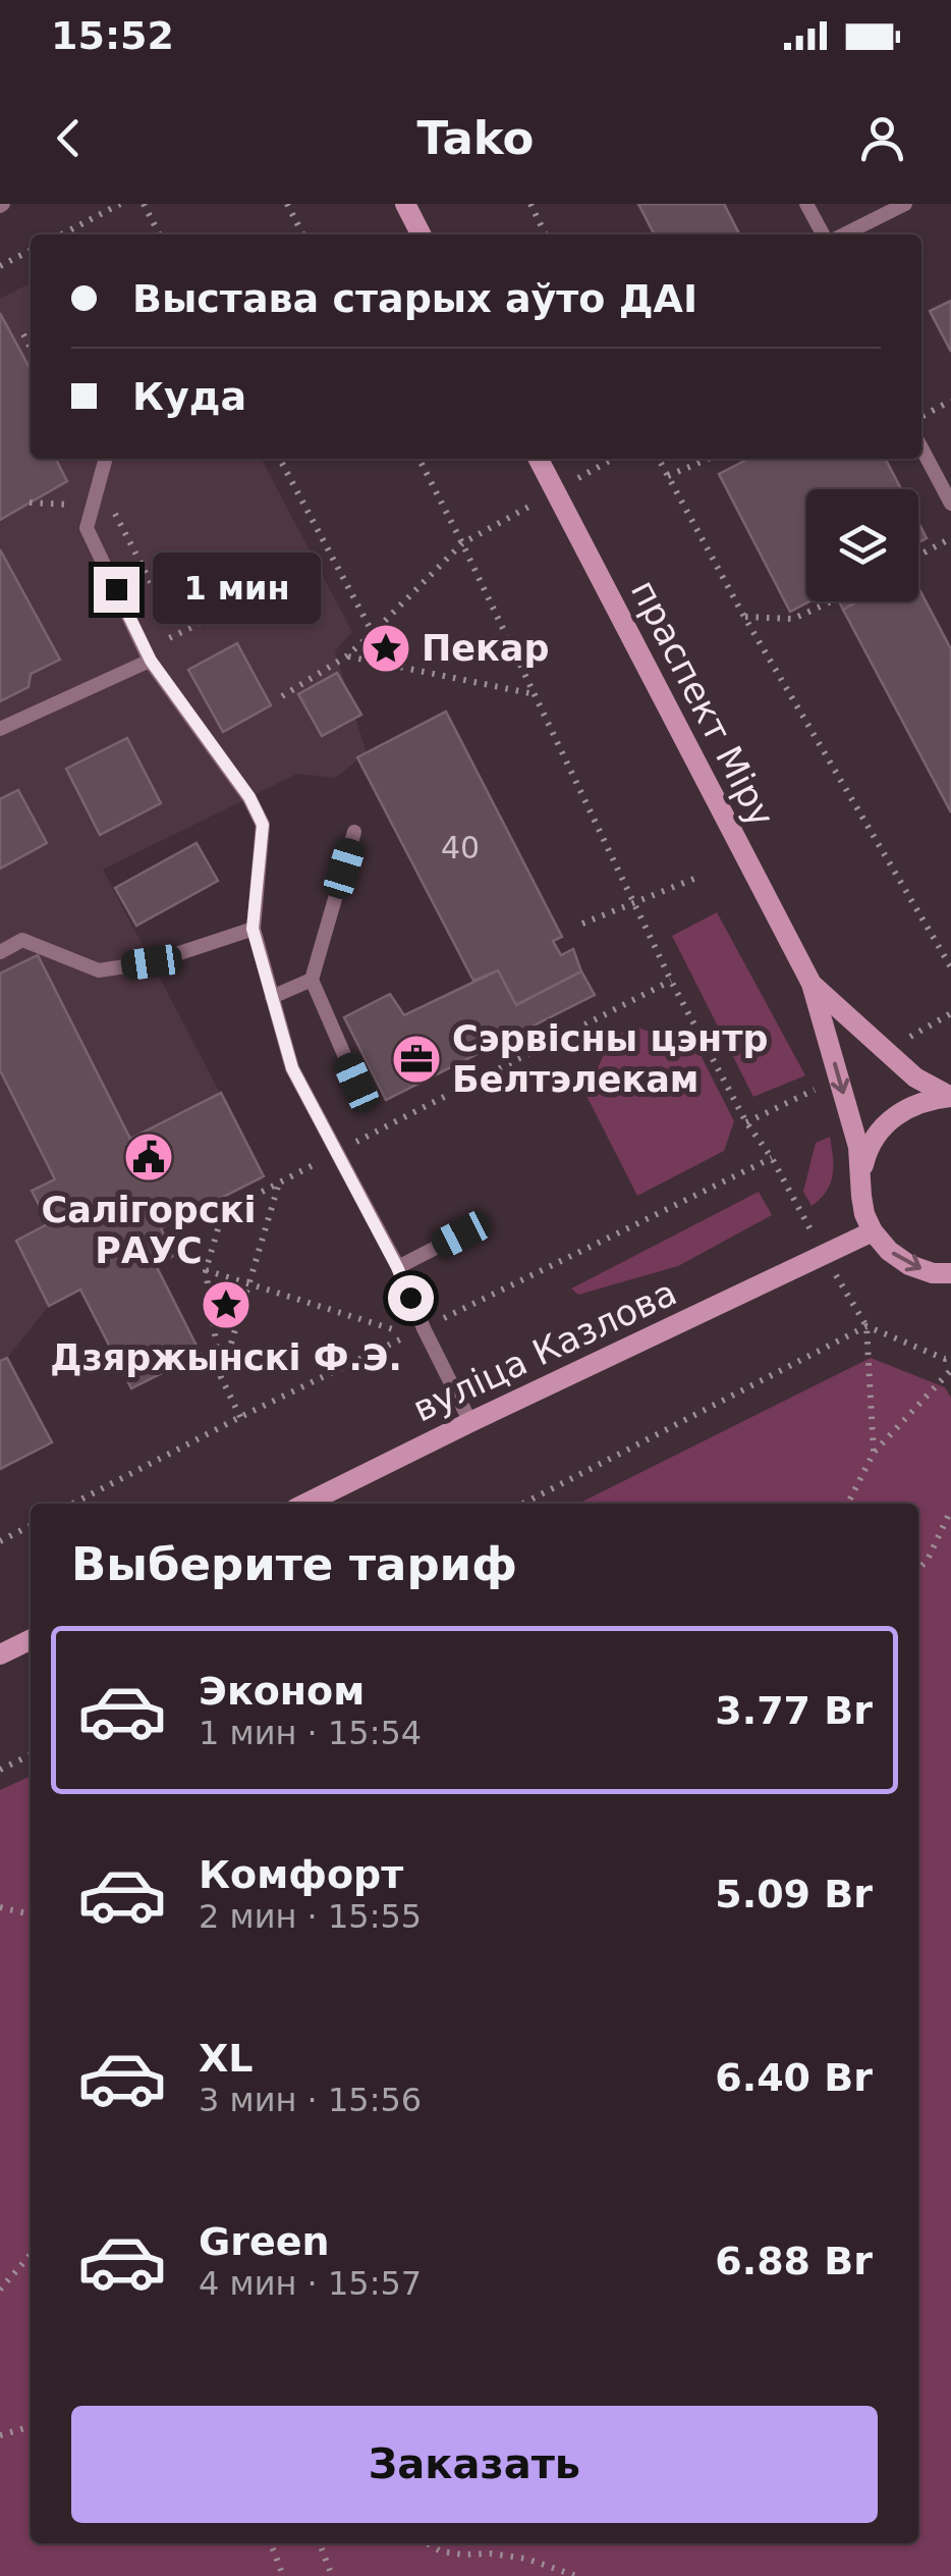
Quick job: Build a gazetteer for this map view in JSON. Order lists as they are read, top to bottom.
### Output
{
  "streets": {
    "main road": ["праспект Міру", "вуліца Казлова"]
  },
  "places": {
    "place": ["Пекар", "Дзяржынскі Ф.Э."],
    "office": ["Сэрвісны цэнтр Белтэлекам"],
    "public building": ["Салігорскі РАУС"]
  },
  "house_numbers": ["40"],
  "page": {
    "status": "15:52",
    "header": "Tako",
    "banner": ["Выстава старых аўто ДАІ", "Куда"],
    "bubble": "1 мин",
    "heading": "Выберите тариф",
    "list": [
      {
        "name": "Эконом",
        "note": "1 мин · 15:54",
        "value": "3.77 Br"
      },
      {
        "name": "Комфорт",
        "note": "2 мин · 15:55",
        "value": "5.09 Br"
      },
      {
        "name": "XL",
        "note": "3 мин · 15:56",
        "value": "6.40 Br"
      },
      {
        "name": "Green",
        "note": "4 мин · 15:57",
        "value": "6.88 Br"
      }
    ],
    "buttons": "Заказать"
  }
}
